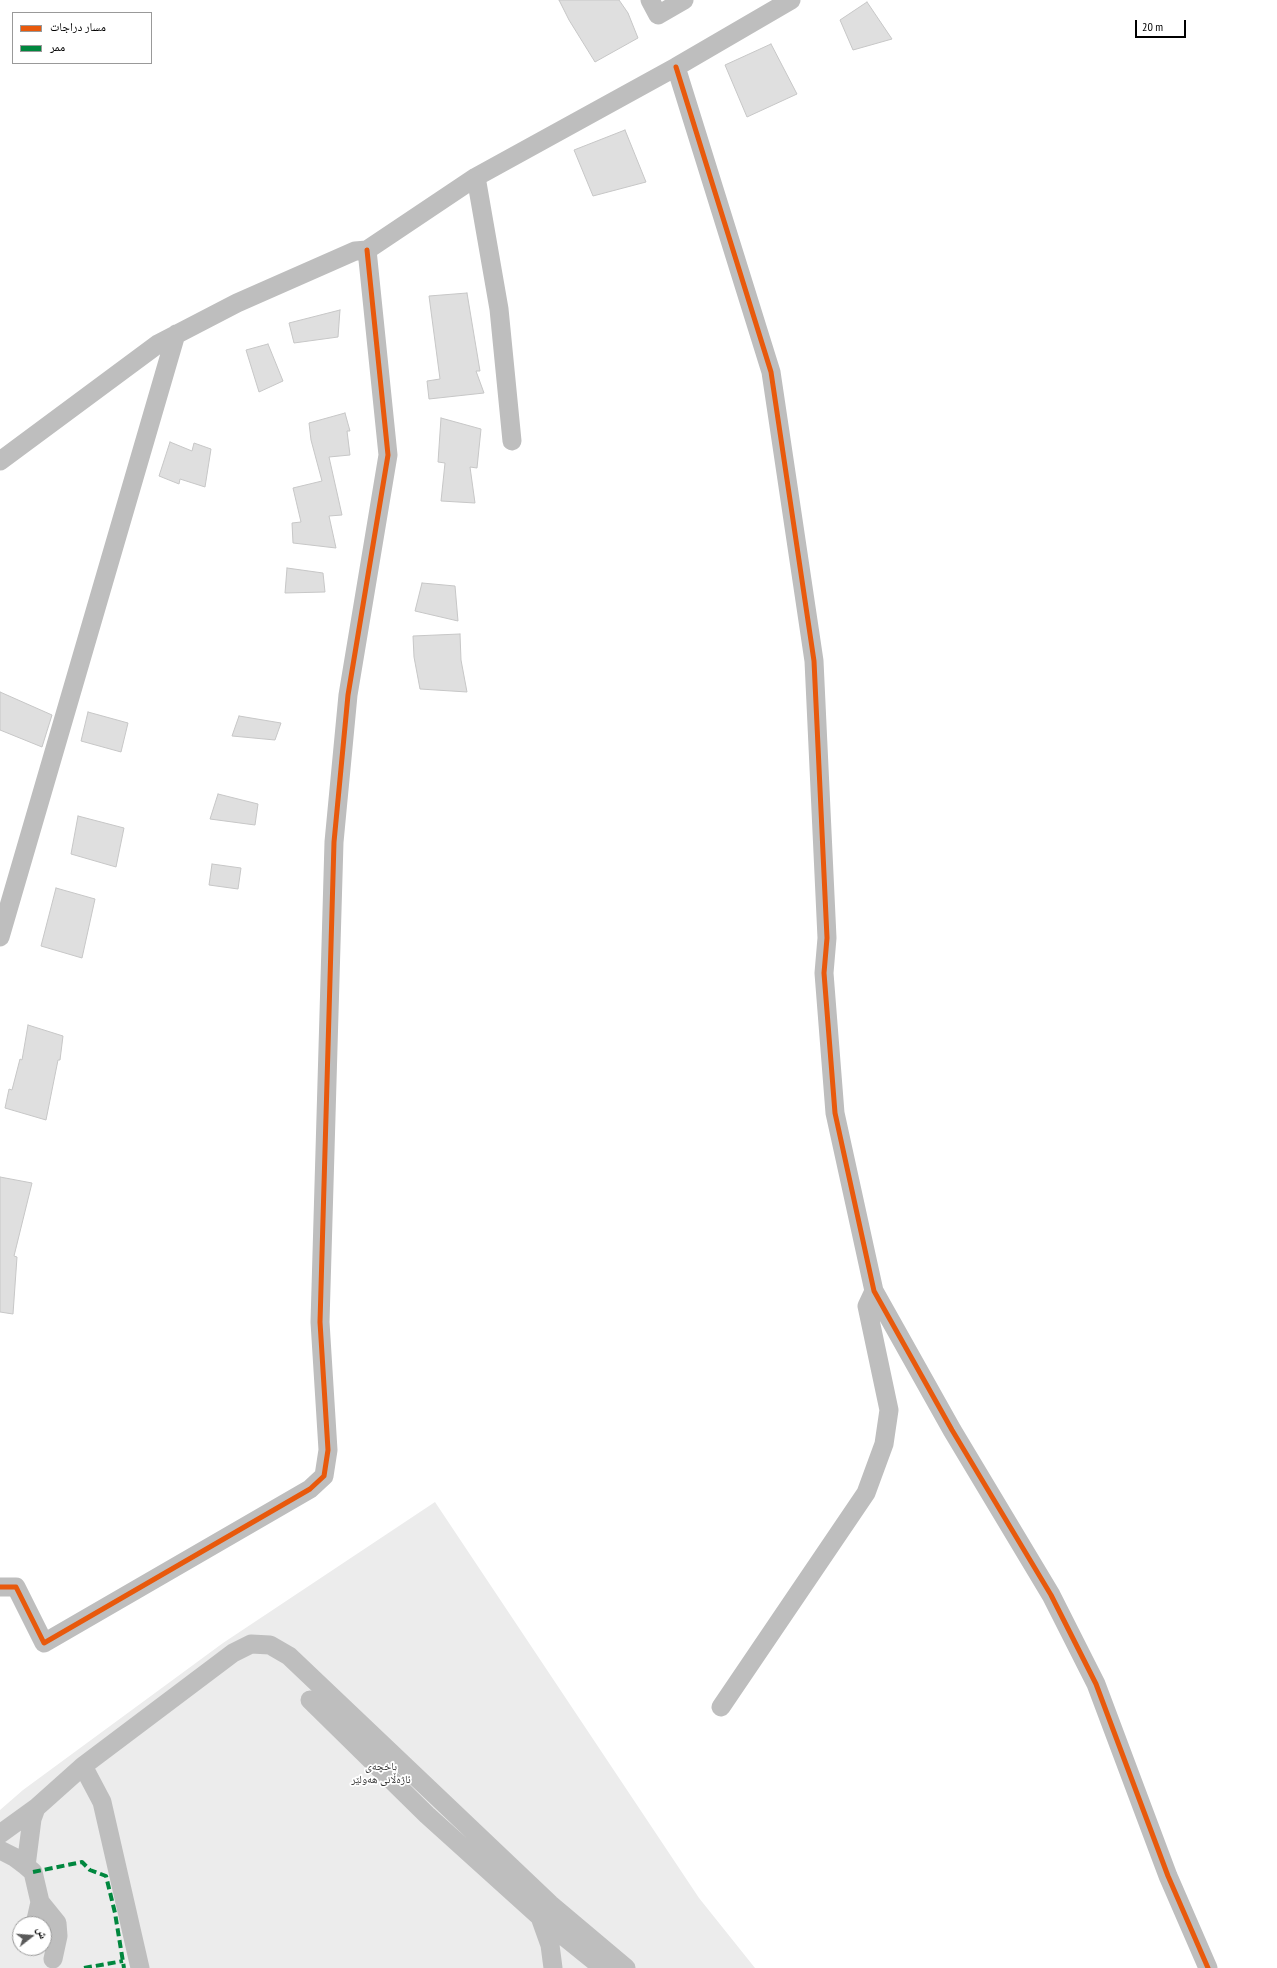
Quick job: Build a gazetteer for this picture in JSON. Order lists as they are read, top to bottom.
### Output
{
  "parks": ["باخچەی ئاژەڵانی هەولێر"],
  "legend": ["مسار دراجات", "ممر"],
  "scale_bar": "20 m",
  "north": "right"
}
